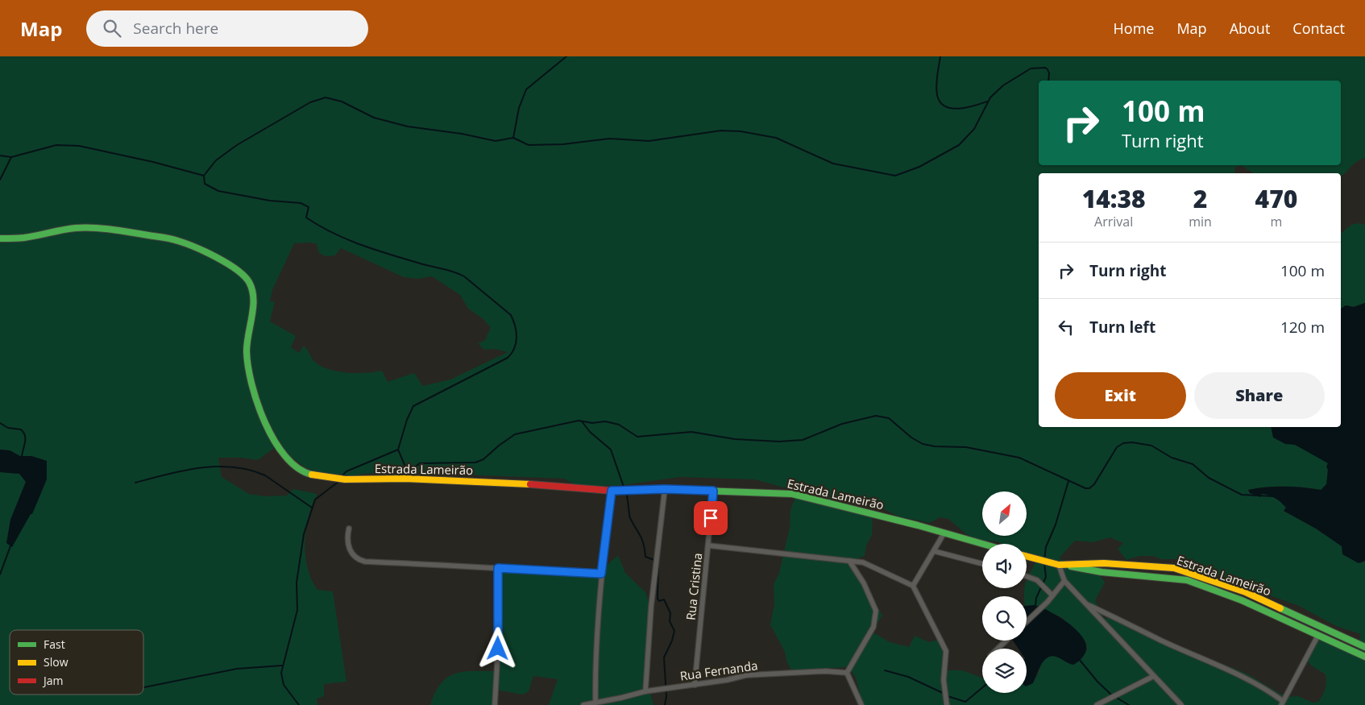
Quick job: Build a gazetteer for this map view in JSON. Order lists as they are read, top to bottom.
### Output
{
  "streets": {
    "street": ["Estrada Lameirão", "Rua Cristina", "Rua Fernanda"]
  },
  "crossings": [
    ["Estrada Lameirão", "Rua Cristina"],
    ["Rua Cristina", "Rua Fernanda"]
  ],
  "legend": ["Fast", "Slow", "Jam"],
  "north": "top right",
  "page": {
    "header": "Map",
    "search": "Search here",
    "nav": [
      "Home",
      "Map",
      "About",
      "Contact"
    ],
    "turn": ["100 m", "Turn right"],
    "eta": [
      "14:38",
      "Arrival",
      "2",
      "min",
      "470",
      "m"
    ],
    "list": [
      {
        "name": "Turn right",
        "value": "100 m"
      },
      {
        "name": "Turn left",
        "value": "120 m"
      }
    ],
    "buttons": ["Exit", "Share"]
  }
}
